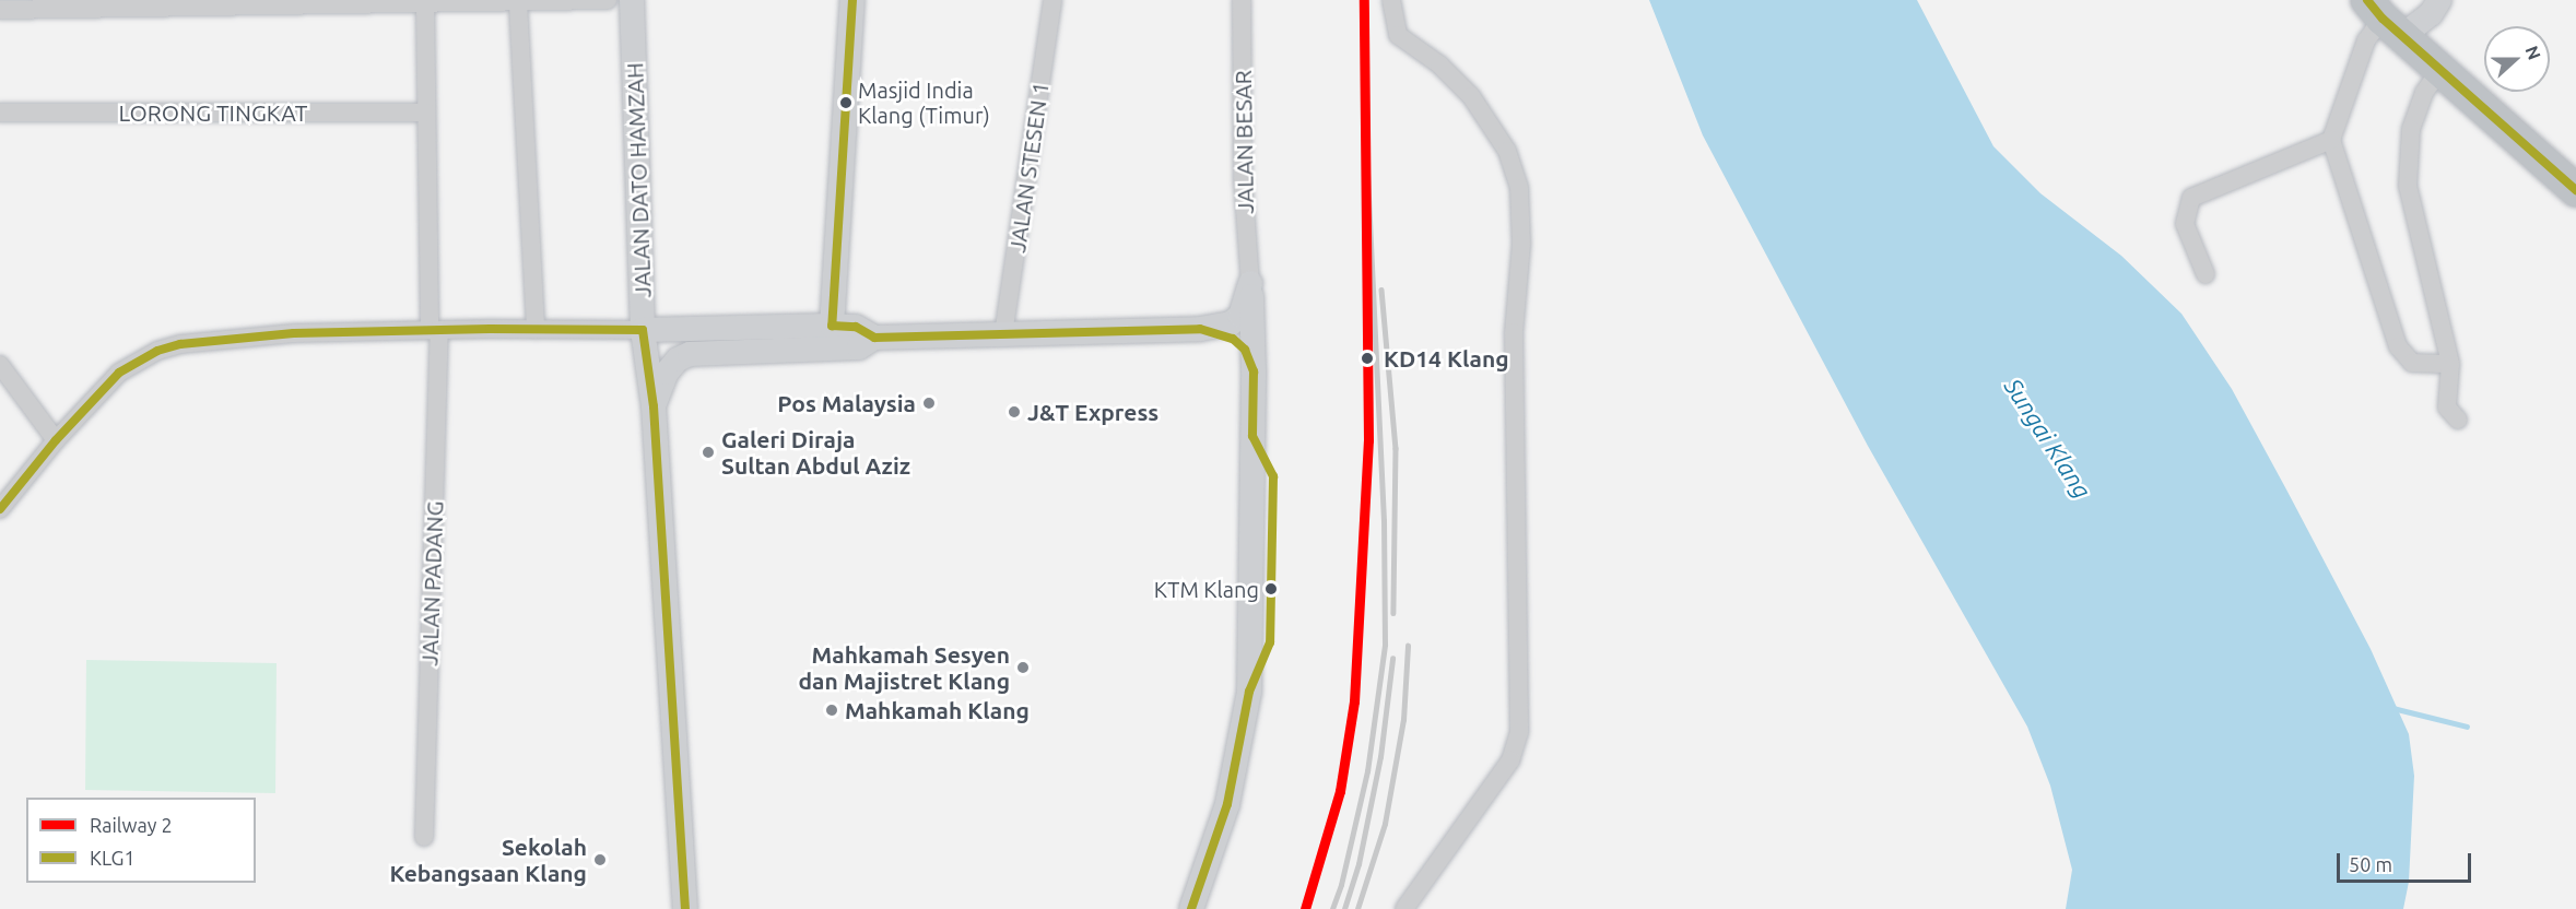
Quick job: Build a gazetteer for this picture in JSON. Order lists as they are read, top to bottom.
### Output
{
  "streets": {
    "main road": ["JALAN DATO HAMZAH"],
    "street": [
      "LORONG TINGKAT",
      "JALAN BESAR",
      "JALAN STESEN 1",
      "JALAN PADANG"
    ]
  },
  "water": ["Sungai Klang"],
  "places": [
    "Masjid India Klang (Timur)",
    "KD14 Klang",
    "Pos Malaysia",
    "J&T Express",
    "Galeri Diraja Sultan Abdul Aziz",
    "KTM Klang",
    "Mahkamah Sesyen dan Majistret Klang",
    "Mahkamah Klang",
    "Sekolah Kebangsaan Klang"
  ],
  "lines": ["rail line 2", "transit line KLG1"],
  "legend": ["Railway 2", "KLG1"],
  "scale_bar": "50 m",
  "north": "right"
}
